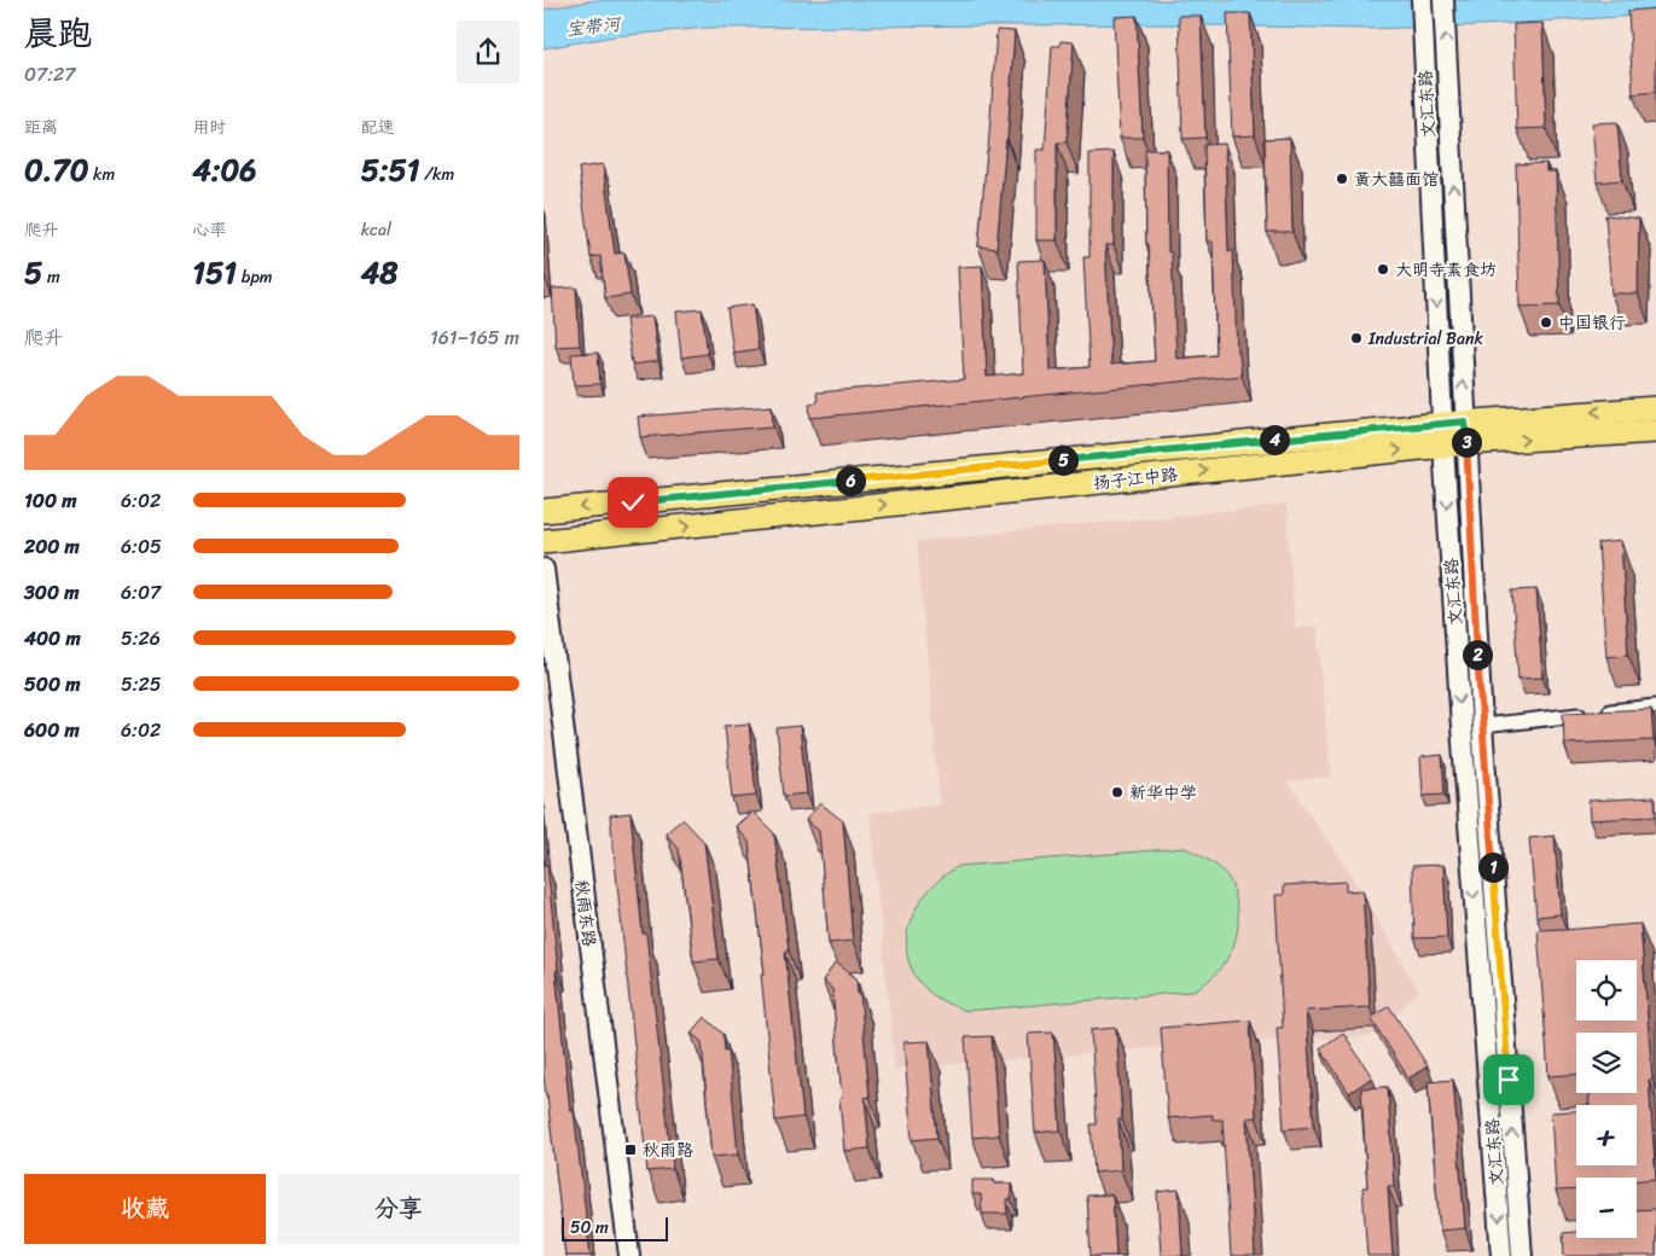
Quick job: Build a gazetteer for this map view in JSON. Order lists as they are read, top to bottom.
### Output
{
  "streets": {
    "main road": ["文汇东路", "扬子江中路", "秋雨东路"]
  },
  "crossings": [
    ["文汇东路", "扬子江中路"]
  ],
  "water": ["宝带河"],
  "places": {
    "other": [
      "黄大囍面馆",
      "大明寺素食坊",
      "中国银行",
      "Industrial Bank",
      "新华中学"
    ],
    "transit": ["秋雨路"]
  },
  "scale_bar": "50 m",
  "page": {
    "heading": ["晨跑", "07:27"],
    "stats": [
      ["距离", "0.70 km"],
      ["用时", "4:06"],
      ["配速", "5:51 /km"],
      ["爬升", "5 m"],
      ["心率", "151 bpm"],
      ["kcal", "48"]
    ],
    "chart": ["爬升", "161–165 m"],
    "pins": [
      "4",
      "3",
      "5",
      "6",
      "2",
      "1"
    ],
    "list": [
      {
        "name": "100 m",
        "note": "6:02"
      },
      {
        "name": "200 m",
        "note": "6:05"
      },
      {
        "name": "300 m",
        "note": "6:07"
      },
      {
        "name": "400 m",
        "note": "5:26"
      },
      {
        "name": "500 m",
        "note": "5:25"
      },
      {
        "name": "600 m",
        "note": "6:02"
      }
    ],
    "map_buttons": ["+", "−"],
    "buttons": ["收藏", "分享"],
    "scale": "50 m"
  }
}
